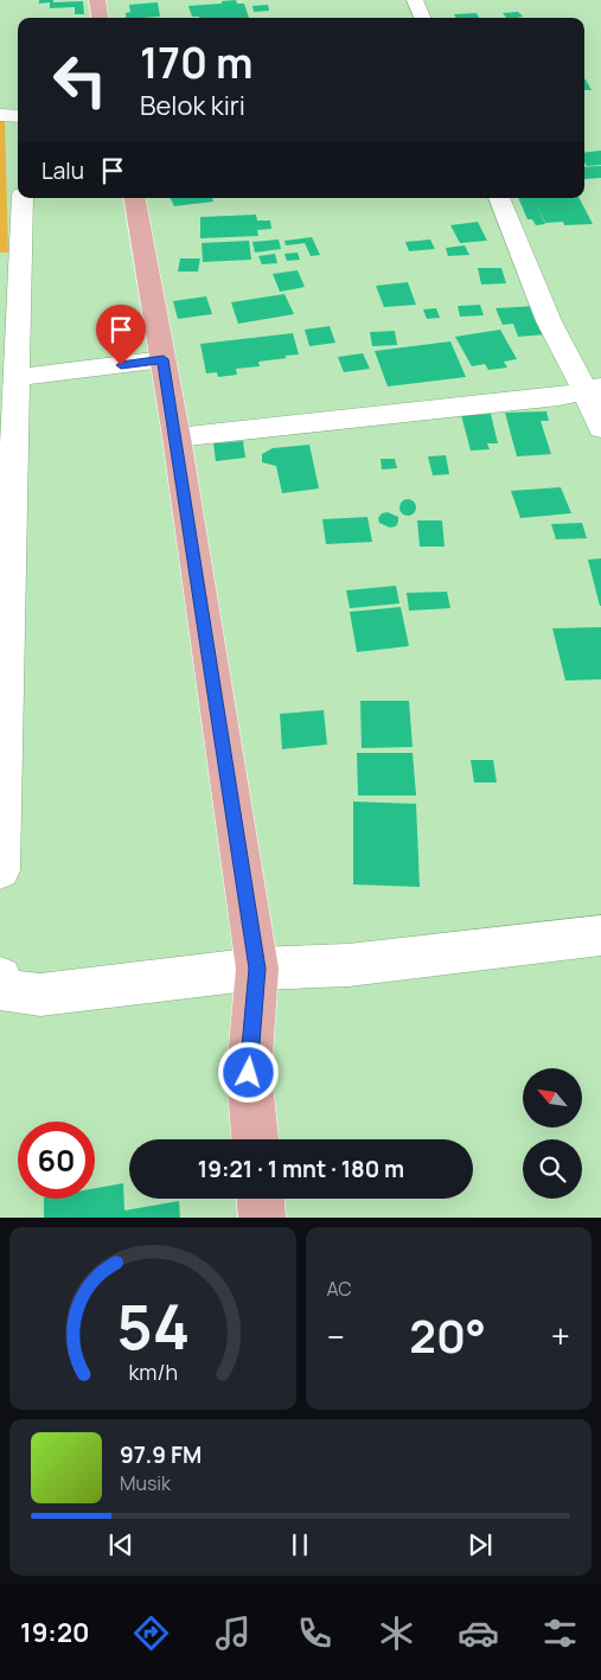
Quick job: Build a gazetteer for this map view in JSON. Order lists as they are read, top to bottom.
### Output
{
  "north": "top left",
  "page": {
    "turn": ["170 m", "Belok kiri"],
    "then": "Lalu",
    "limit": "60",
    "trip": "19:21 · 1 mnt · 180 m",
    "tile": "AC",
    "heat": ["−", "20°", "+"],
    "song": ["97.9 FM", "Musik"],
    "tabs": "19:20",
    "gauge": ["54", "km/h"]
  }
}
